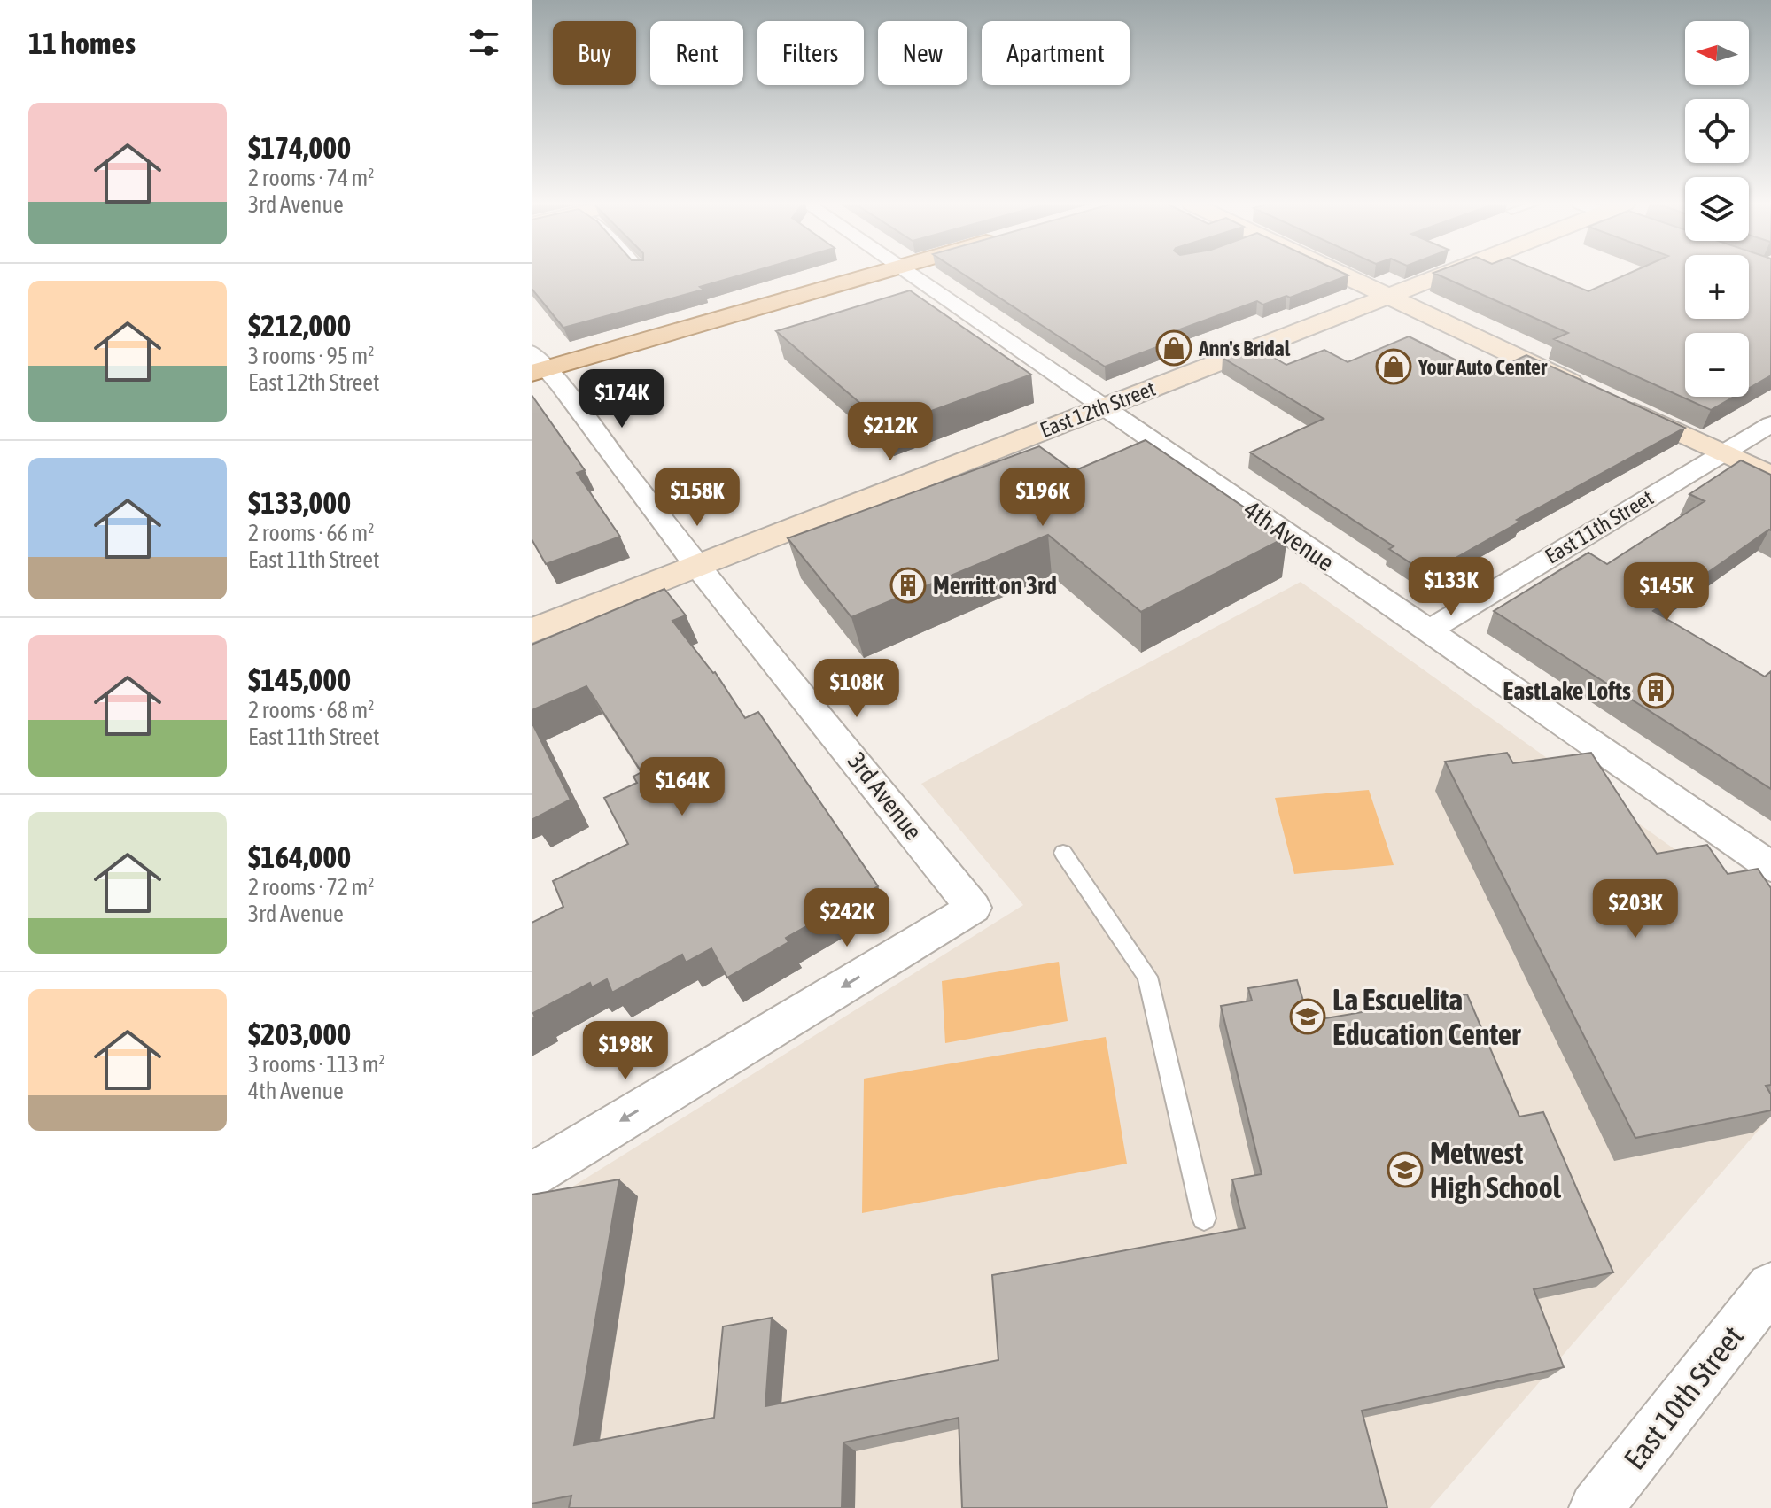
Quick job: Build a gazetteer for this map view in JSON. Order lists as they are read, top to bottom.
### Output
{
  "streets": {
    "main road": ["East 12th Street"],
    "street": [
      "East 11th Street",
      "4th Avenue",
      "3rd Avenue",
      "East 10th Street"
    ]
  },
  "crossings": [
    ["East 12th Street", "4th Avenue"],
    ["East 12th Street", "3rd Avenue"],
    ["East 11th Street", "4th Avenue"]
  ],
  "places": {
    "shop": ["Ann's Bridal", "Your Auto Center"],
    "building": ["Merritt on 3rd", "EastLake Lofts"],
    "school or university": ["La Escuelita Education Center", "Metwest High School"]
  },
  "north": "left",
  "page": {
    "heading": "11 homes",
    "map_buttons": ["+", "−"],
    "chip": [
      "Buy",
      "Rent",
      "Filters",
      "New",
      "Apartment"
    ],
    "list": [
      {
        "name": "$174,000",
        "note": "2 rooms · 74 m² · 3rd Avenue"
      },
      {
        "name": "$212,000",
        "note": "3 rooms · 95 m² · East 12th Street"
      },
      {
        "name": "$133,000",
        "note": "2 rooms · 66 m² · East 11th Street"
      },
      {
        "name": "$145,000",
        "note": "2 rooms · 68 m² · East 11th Street"
      },
      {
        "name": "$164,000",
        "note": "2 rooms · 72 m² · 3rd Avenue"
      },
      {
        "name": "$203,000",
        "note": "3 rooms · 113 m² · 4th Avenue"
      }
    ],
    "price": [
      "$174K",
      "$212K",
      "$158K",
      "$196K",
      "$133K",
      "$145K",
      "$108K",
      "$164K",
      "$203K",
      "$242K",
      "$198K"
    ]
  }
}
